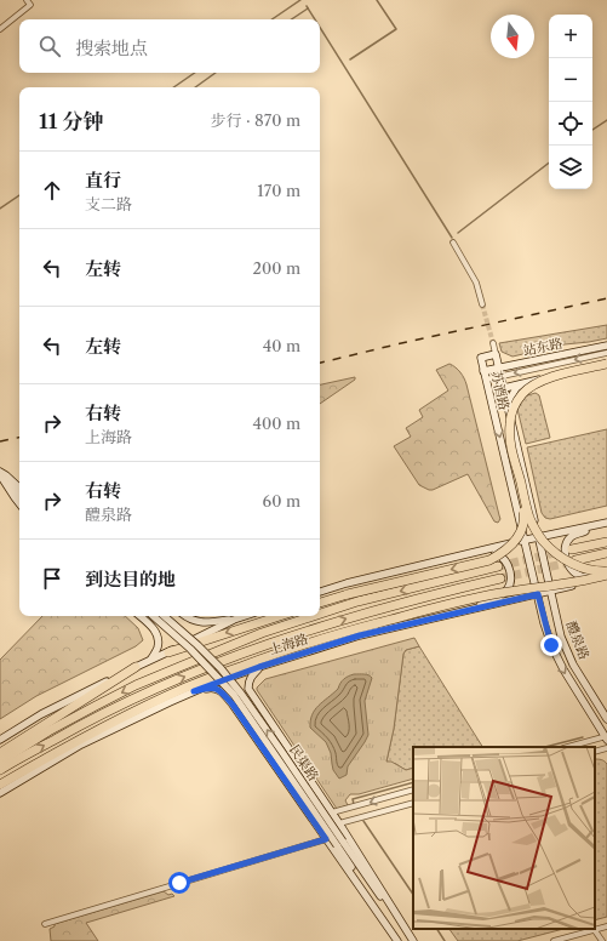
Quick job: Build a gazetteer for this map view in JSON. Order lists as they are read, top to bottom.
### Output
{
  "streets": {
    "highway": ["上海路"],
    "main road": [
      "站东路",
      "苏酒路",
      "醴泉路",
      "民渠路"
    ]
  },
  "crossings": [
    ["站东路", "苏酒路"],
    ["苏酒路", "醴泉路"],
    ["苏酒路", "上海路"],
    ["醴泉路", "上海路"],
    ["上海路", "民渠路"]
  ],
  "north": "bottom",
  "page": {
    "map_buttons": ["+", "−"],
    "search": "搜索地点",
    "heading": ["11 分钟", "步行 · 870 m"],
    "list": [
      ["直行", "支二路", "170 m"],
      ["左转", "200 m"],
      ["左转", "40 m"],
      ["右转", "上海路", "400 m"],
      ["右转", "醴泉路", "60 m"],
      "到达目的地"
    ]
  }
}
